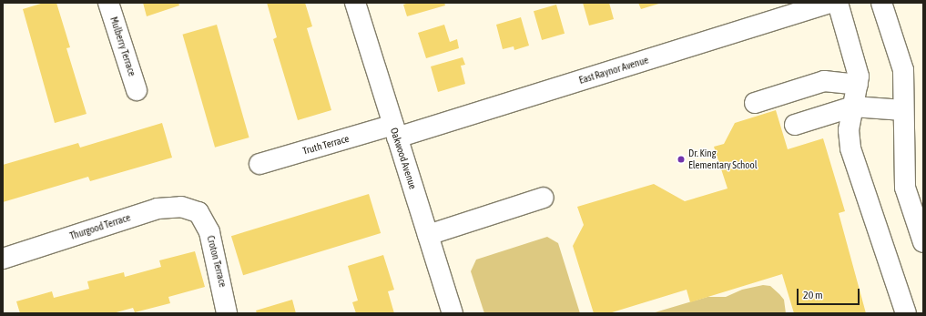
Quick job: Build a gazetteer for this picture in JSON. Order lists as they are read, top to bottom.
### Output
{
  "streets": {
    "street": [
      "Mulberry Terrace",
      "East Raynor Avenue",
      "Truth Terrace",
      "Oakwood Avenue",
      "Thurgood Terrace",
      "Croton Terrace"
    ]
  },
  "crossings": [
    ["East Raynor Avenue", "Truth Terrace"],
    ["East Raynor Avenue", "Oakwood Avenue"],
    ["Truth Terrace", "Oakwood Avenue"],
    ["Thurgood Terrace", "Croton Terrace"]
  ],
  "places": ["Dr. King Elementary School"],
  "scale_bar": "20 m"
}
